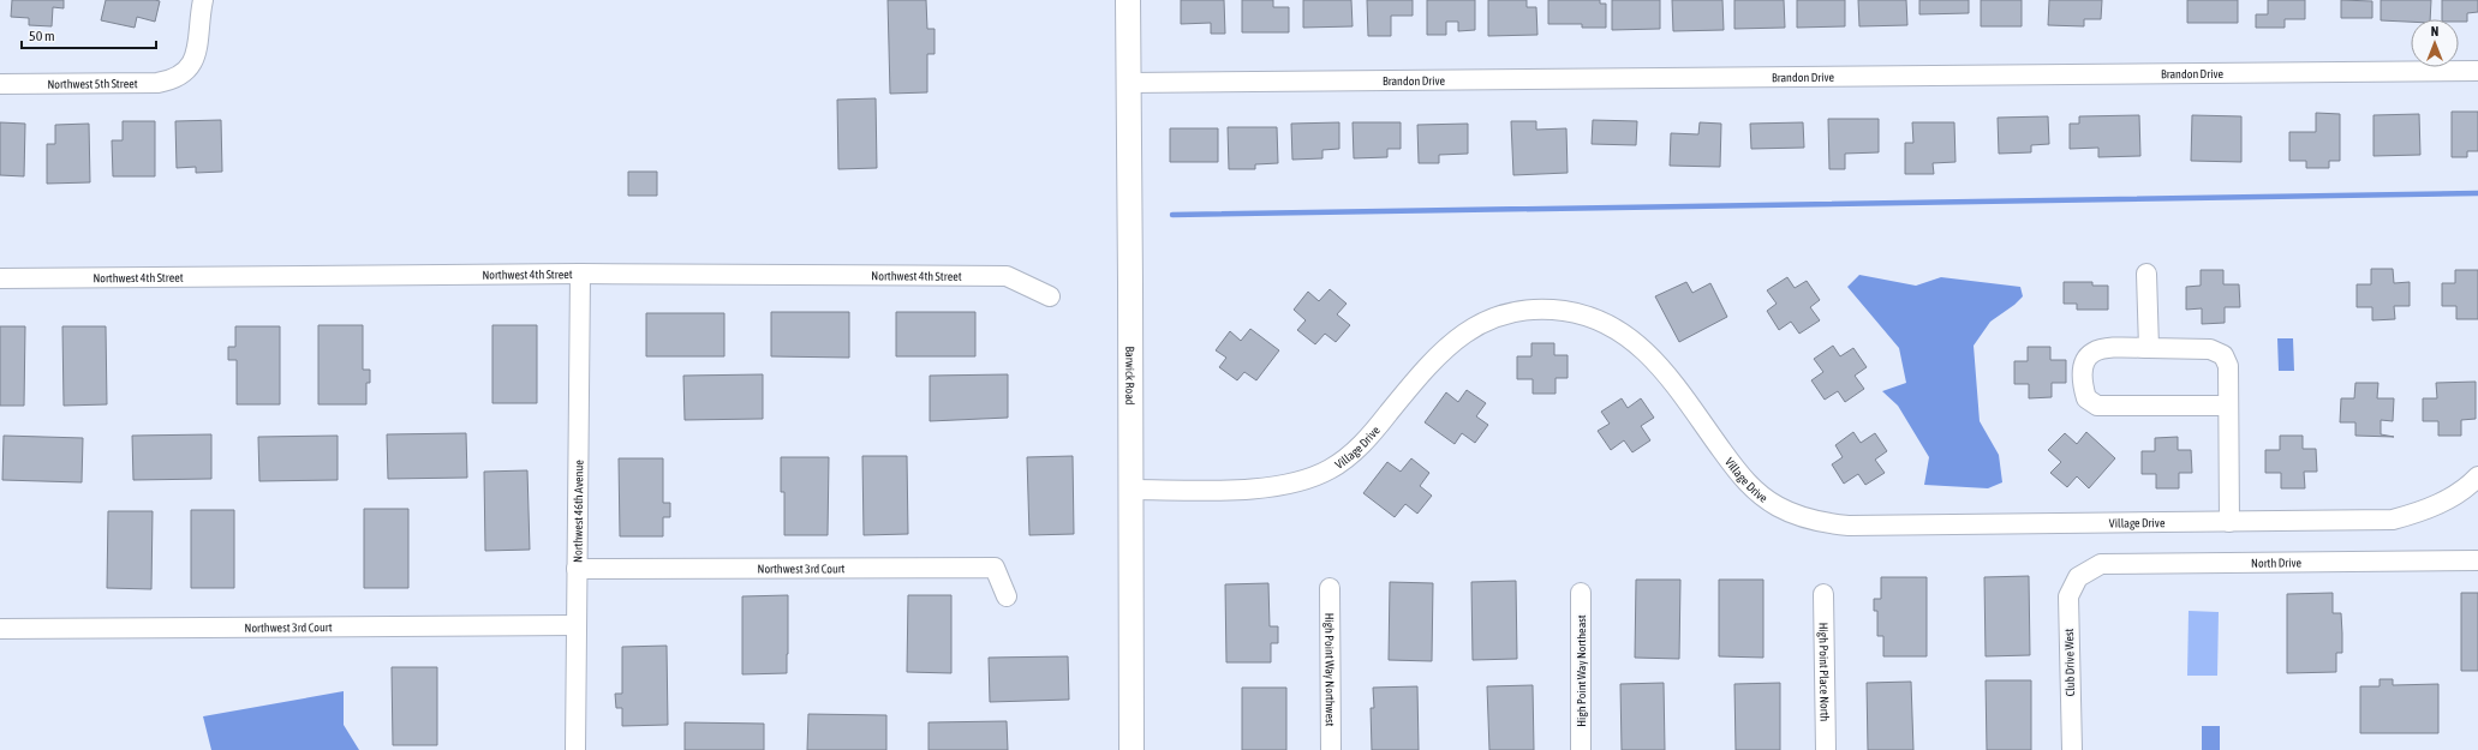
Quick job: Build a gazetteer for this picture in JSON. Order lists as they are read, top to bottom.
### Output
{
  "streets": {
    "street": [
      "Brandon Drive",
      "Northwest 5th Street",
      "Northwest 4th Street",
      "Barwick Road",
      "Village Drive",
      "Northwest 46th Avenue",
      "North Drive",
      "Northwest 3rd Court",
      "Club Drive West",
      "High Point Way Northwest",
      "High Point Way Northeast",
      "High Point Place North"
    ]
  },
  "crossings": [
    ["Brandon Drive", "Barwick Road"],
    ["Northwest 4th Street", "Northwest 46th Avenue"],
    ["Barwick Road", "Village Drive"],
    ["Northwest 46th Avenue", "Northwest 3rd Court"],
    ["North Drive", "Club Drive West"]
  ],
  "scale_bar": "50 m",
  "north": "top"
}
